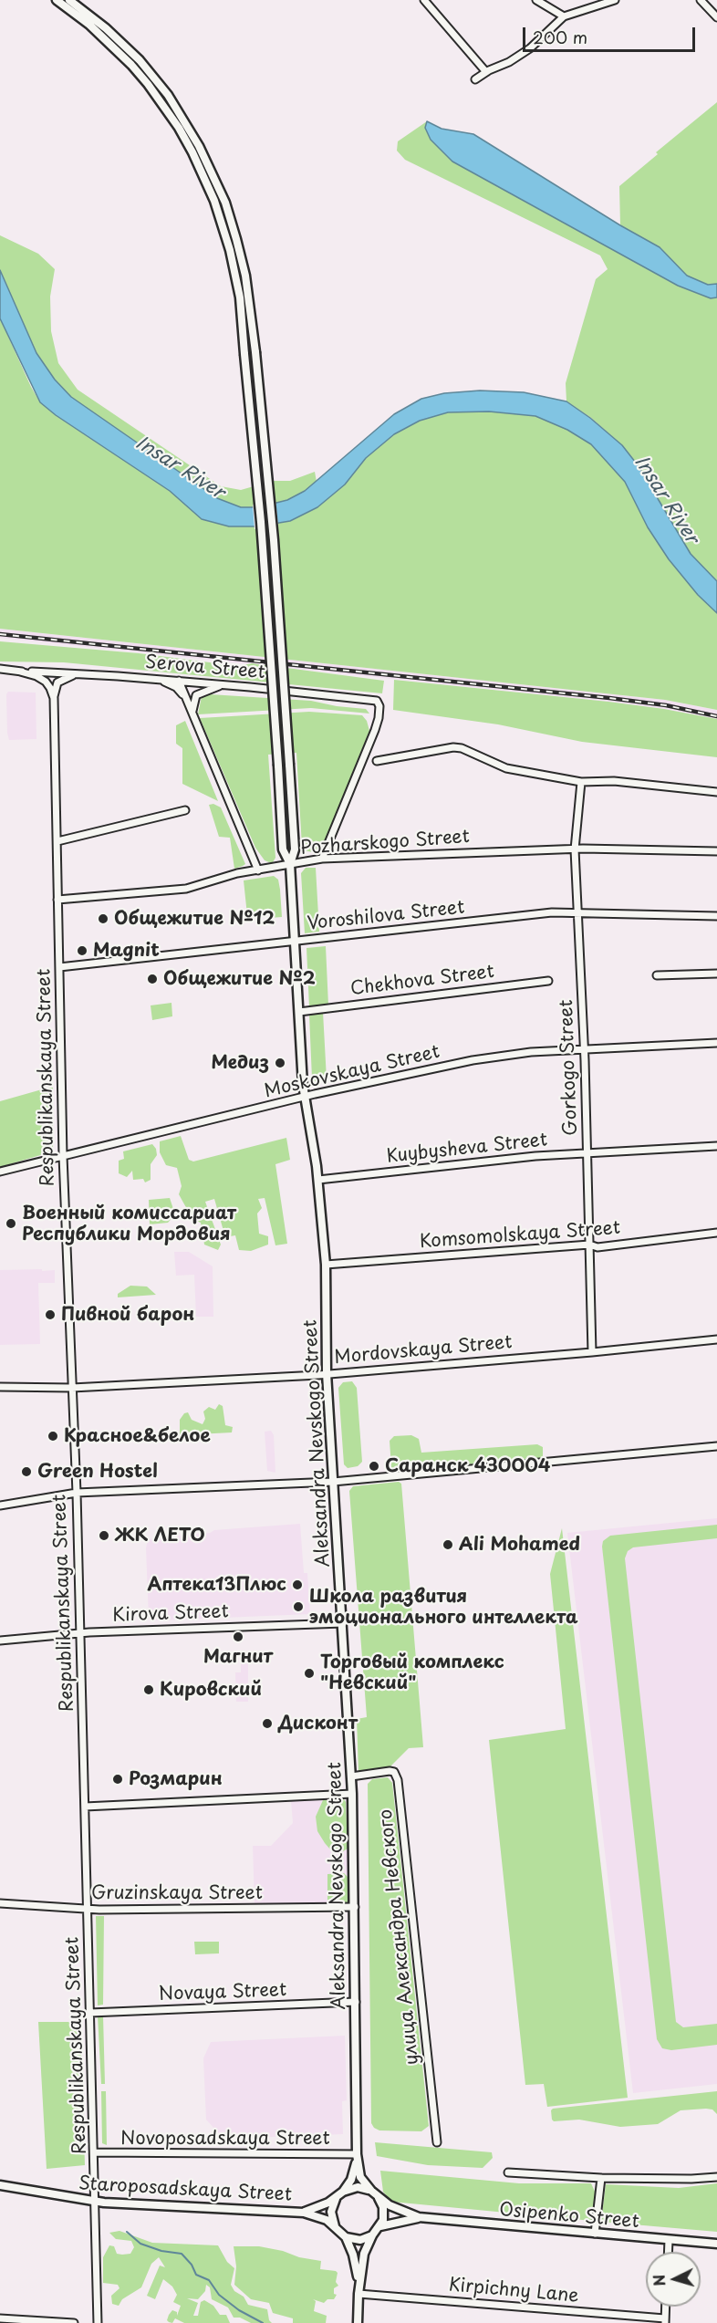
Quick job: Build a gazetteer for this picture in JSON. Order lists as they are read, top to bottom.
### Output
{
  "streets": {
    "main road": ["Aleksandra Nevskogo Street", "Staroposadskaya Street", "Osipenko Street"],
    "street": [
      "Serova Street",
      "Pozharskogo Street",
      "Voroshilova Street",
      "Chekhova Street",
      "Gorkogo Street",
      "Moskovskaya Street",
      "Respublikanskaya Street",
      "Kuybysheva Street",
      "Komsomolskaya Street",
      "Mordovskaya Street",
      "Kirova Street",
      "Gruzinskaya Street",
      "улица Александра Невского",
      "Novaya Street",
      "Novoposadskaya Street",
      "Kirpichny Lane"
    ]
  },
  "crossings": [
    ["Serova Street", "Pozharskogo Street"],
    ["Pozharskogo Street", "Gorkogo Street"],
    ["Pozharskogo Street", "Respublikanskaya Street"],
    ["Pozharskogo Street", "Aleksandra Nevskogo Street"],
    ["Voroshilova Street", "Gorkogo Street"],
    ["Voroshilova Street", "Respublikanskaya Street"],
    ["Voroshilova Street", "Aleksandra Nevskogo Street"],
    ["Chekhova Street", "Aleksandra Nevskogo Street"],
    ["Gorkogo Street", "Moskovskaya Street"],
    ["Gorkogo Street", "Kuybysheva Street"],
    ["Gorkogo Street", "Komsomolskaya Street"],
    ["Gorkogo Street", "Mordovskaya Street"],
    ["Moskovskaya Street", "Respublikanskaya Street"],
    ["Moskovskaya Street", "Aleksandra Nevskogo Street"],
    ["Respublikanskaya Street", "Mordovskaya Street"],
    ["Respublikanskaya Street", "Kirova Street"],
    ["Respublikanskaya Street", "Gruzinskaya Street"],
    ["Respublikanskaya Street", "Novaya Street"],
    ["Respublikanskaya Street", "Novoposadskaya Street"],
    ["Respublikanskaya Street", "Staroposadskaya Street"],
    ["Kuybysheva Street", "Aleksandra Nevskogo Street"],
    ["Komsomolskaya Street", "Aleksandra Nevskogo Street"],
    ["Mordovskaya Street", "Aleksandra Nevskogo Street"],
    ["Aleksandra Nevskogo Street", "Kirova Street"],
    ["Aleksandra Nevskogo Street", "Gruzinskaya Street"],
    ["Aleksandra Nevskogo Street", "улица Александра Невского"],
    ["Aleksandra Nevskogo Street", "Novaya Street"],
    ["Aleksandra Nevskogo Street", "Novoposadskaya Street"]
  ],
  "water": ["Insar River"],
  "places": [
    "Общежитие №12",
    "Magnit",
    "Общежитие №2",
    "Медиз",
    "Военный комиссариат Республики Мордовия",
    "Пивной барон",
    "Красное&белое",
    "Саранск 430004",
    "Green Hostel",
    "ЖК ЛЕТО",
    "Ali Mohamed",
    "Аптека13Плюс",
    "Школа развития эмоционального интеллекта",
    "Магнит",
    "Торговый комплекс \"Невский\"",
    "Кировский",
    "Дисконт",
    "Розмарин"
  ],
  "scale_bar": "200 m",
  "north": "left"
}
